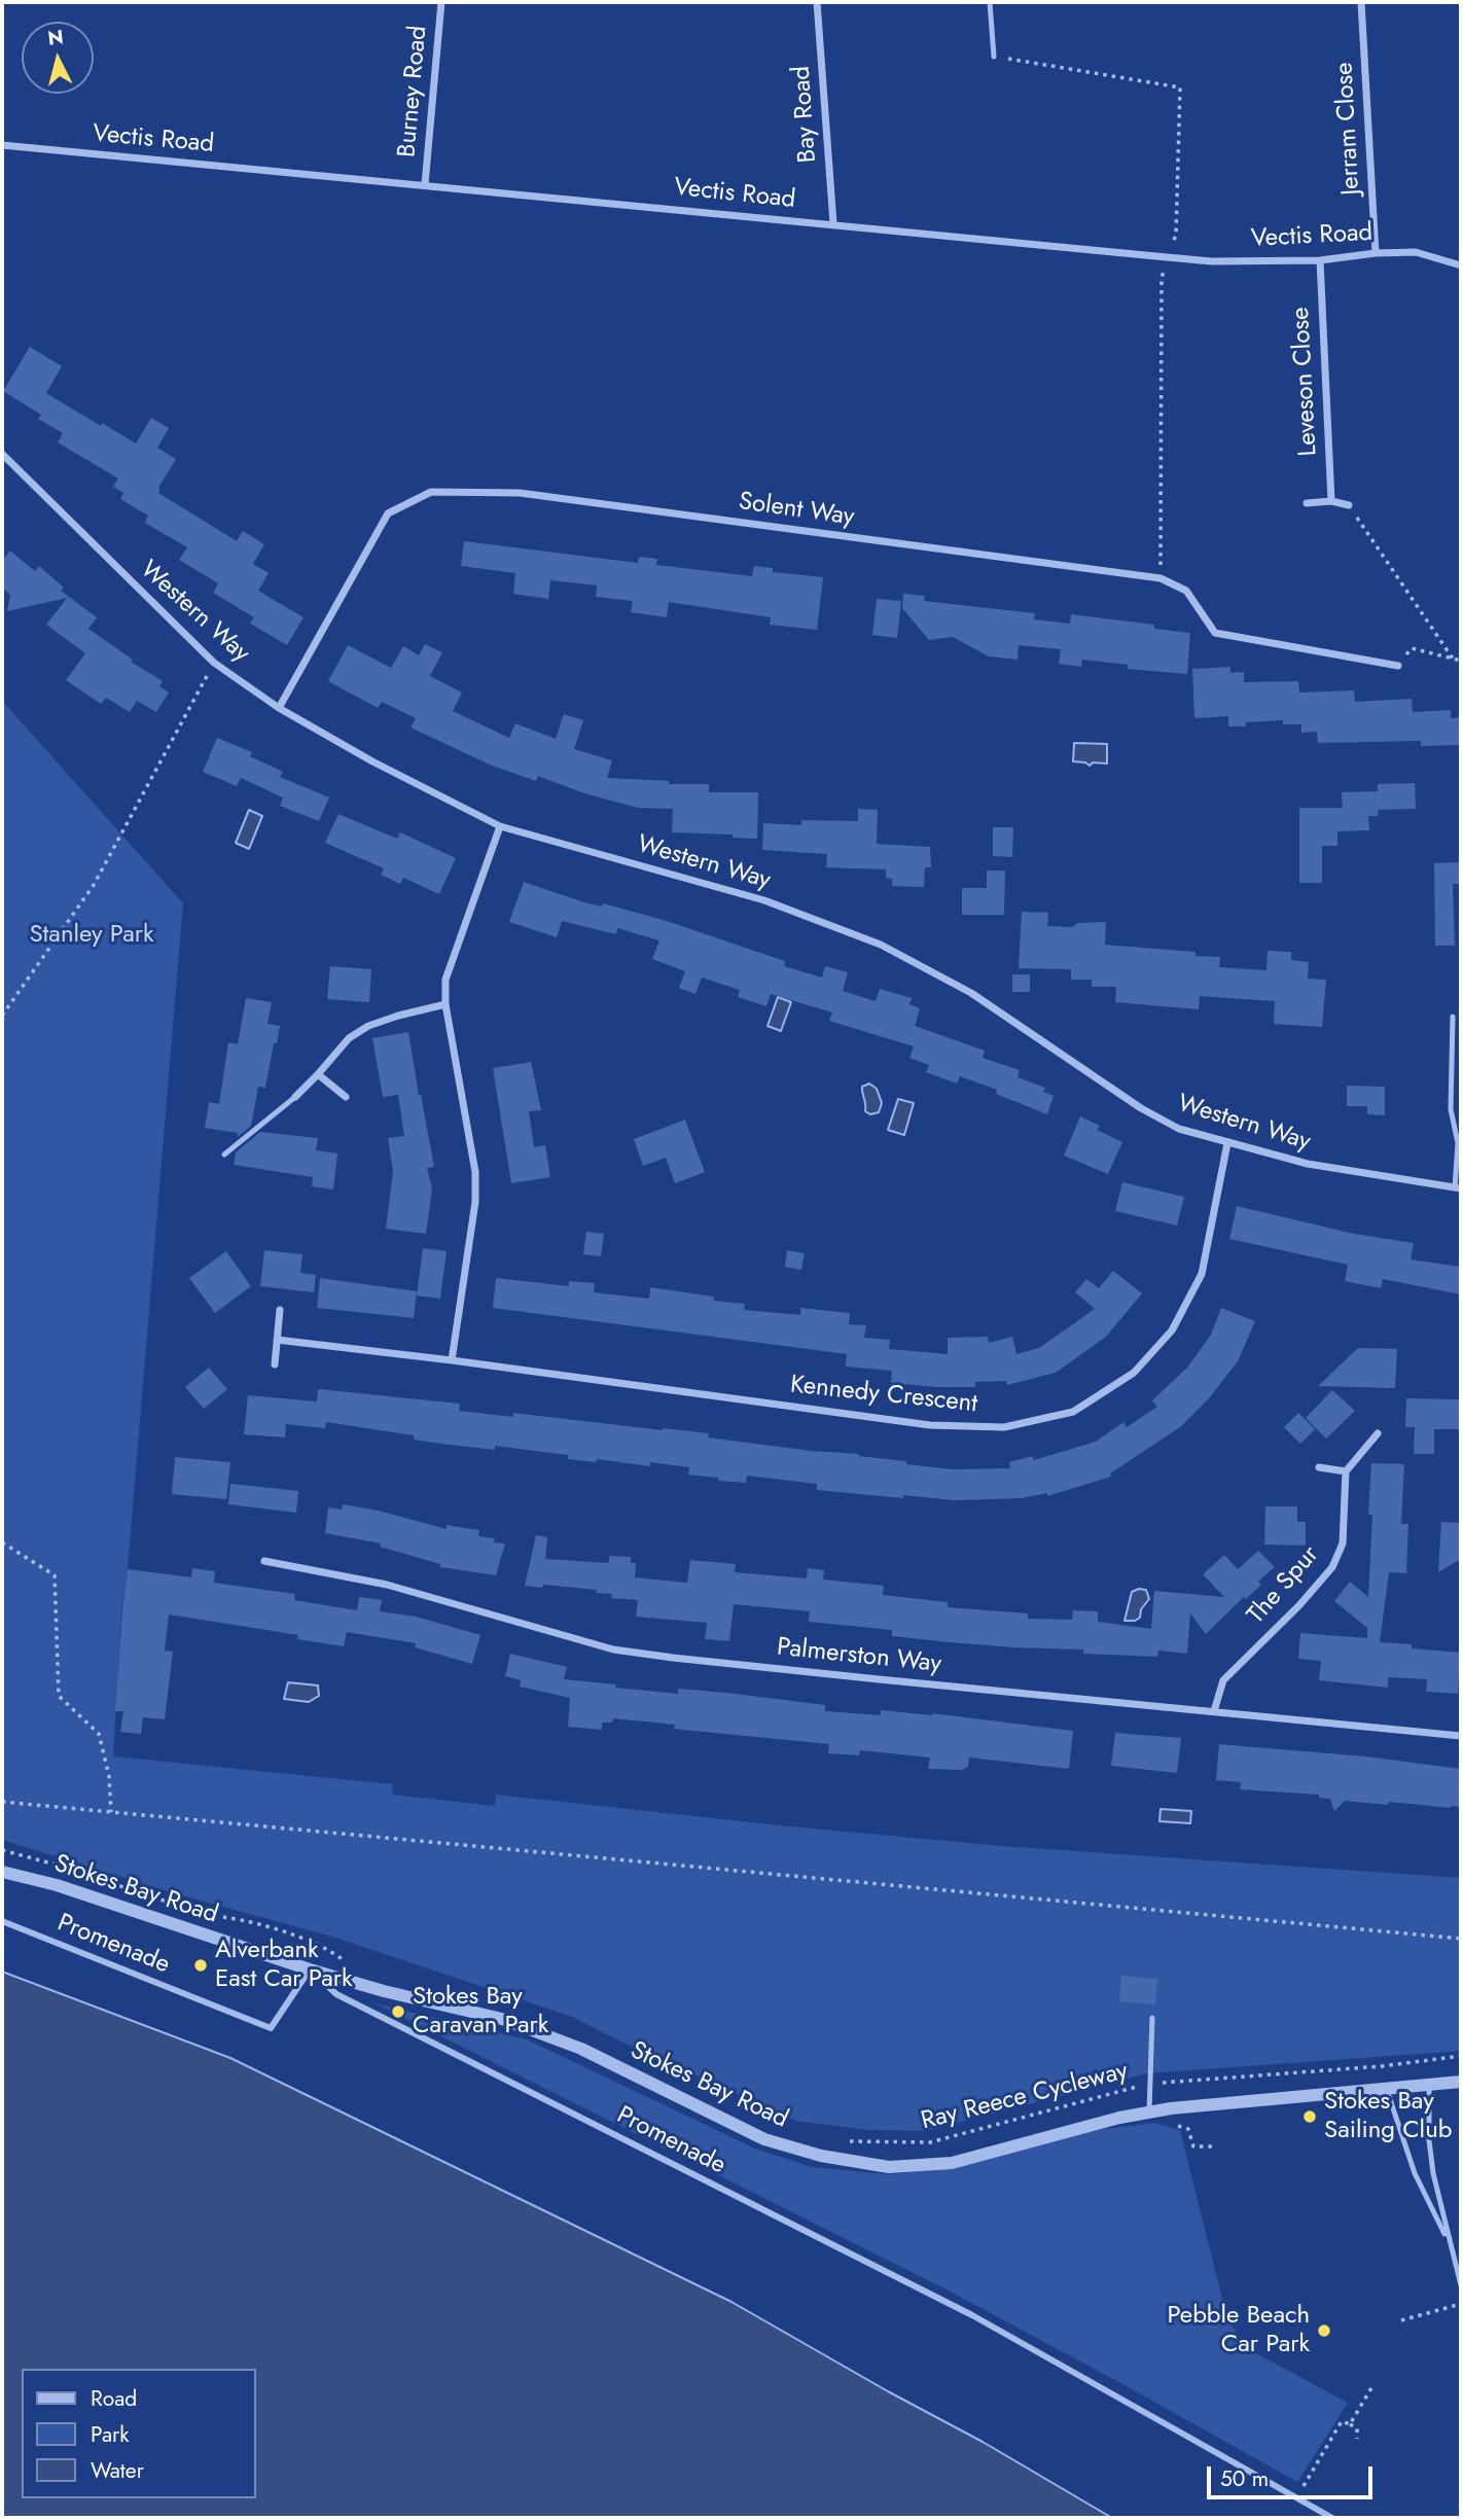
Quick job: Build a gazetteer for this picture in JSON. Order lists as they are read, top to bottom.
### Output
{
  "streets": {
    "street": [
      "Burney Road",
      "Bay Road",
      "Jerram Close",
      "Vectis Road",
      "Leveson Close",
      "Solent Way",
      "Western Way",
      "Kennedy Crescent",
      "The Spur",
      "Palmerston Way",
      "Stokes Bay Road",
      "Promenade"
    ],
    "path": ["Ray Reece Cycleway"]
  },
  "crossings": [
    ["Burney Road", "Vectis Road"],
    ["Bay Road", "Vectis Road"],
    ["Jerram Close", "Vectis Road"],
    ["Vectis Road", "Leveson Close"],
    ["Solent Way", "Western Way"],
    ["Western Way", "Kennedy Crescent"],
    ["The Spur", "Palmerston Way"],
    ["Stokes Bay Road", "Promenade"]
  ],
  "parks": ["Stanley Park"],
  "places": [
    "Alverbank East Car Park",
    "Stokes Bay Caravan Park",
    "Stokes Bay Sailing Club",
    "Pebble Beach Car Park"
  ],
  "legend": ["Road", "Park", "Water"],
  "scale_bar": "50 m",
  "north": "top"
}
